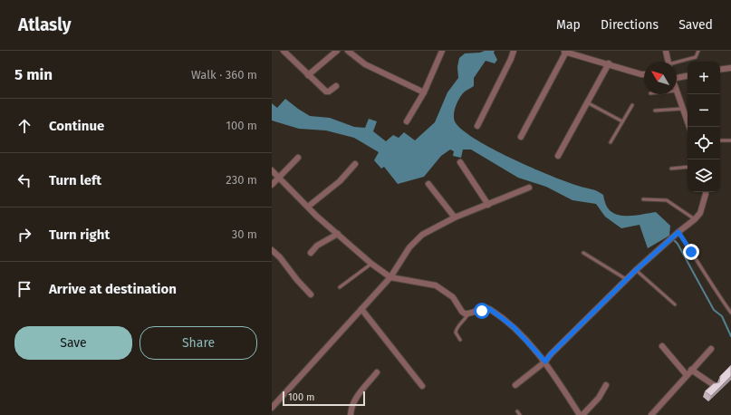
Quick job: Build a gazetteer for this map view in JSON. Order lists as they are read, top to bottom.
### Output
{
  "scale_bar": "100 m",
  "north": "top left",
  "page": {
    "header": "Atlasly",
    "nav": ["Map", "Directions", "Saved"],
    "heading": ["5 min", "Walk · 360 m"],
    "map_buttons": ["+", "−"],
    "list": [
      ["Continue", "100 m"],
      ["Turn left", "230 m"],
      ["Turn right", "30 m"],
      "Arrive at destination"
    ],
    "buttons": ["Save", "Share"],
    "scale": "100 m"
  }
}
